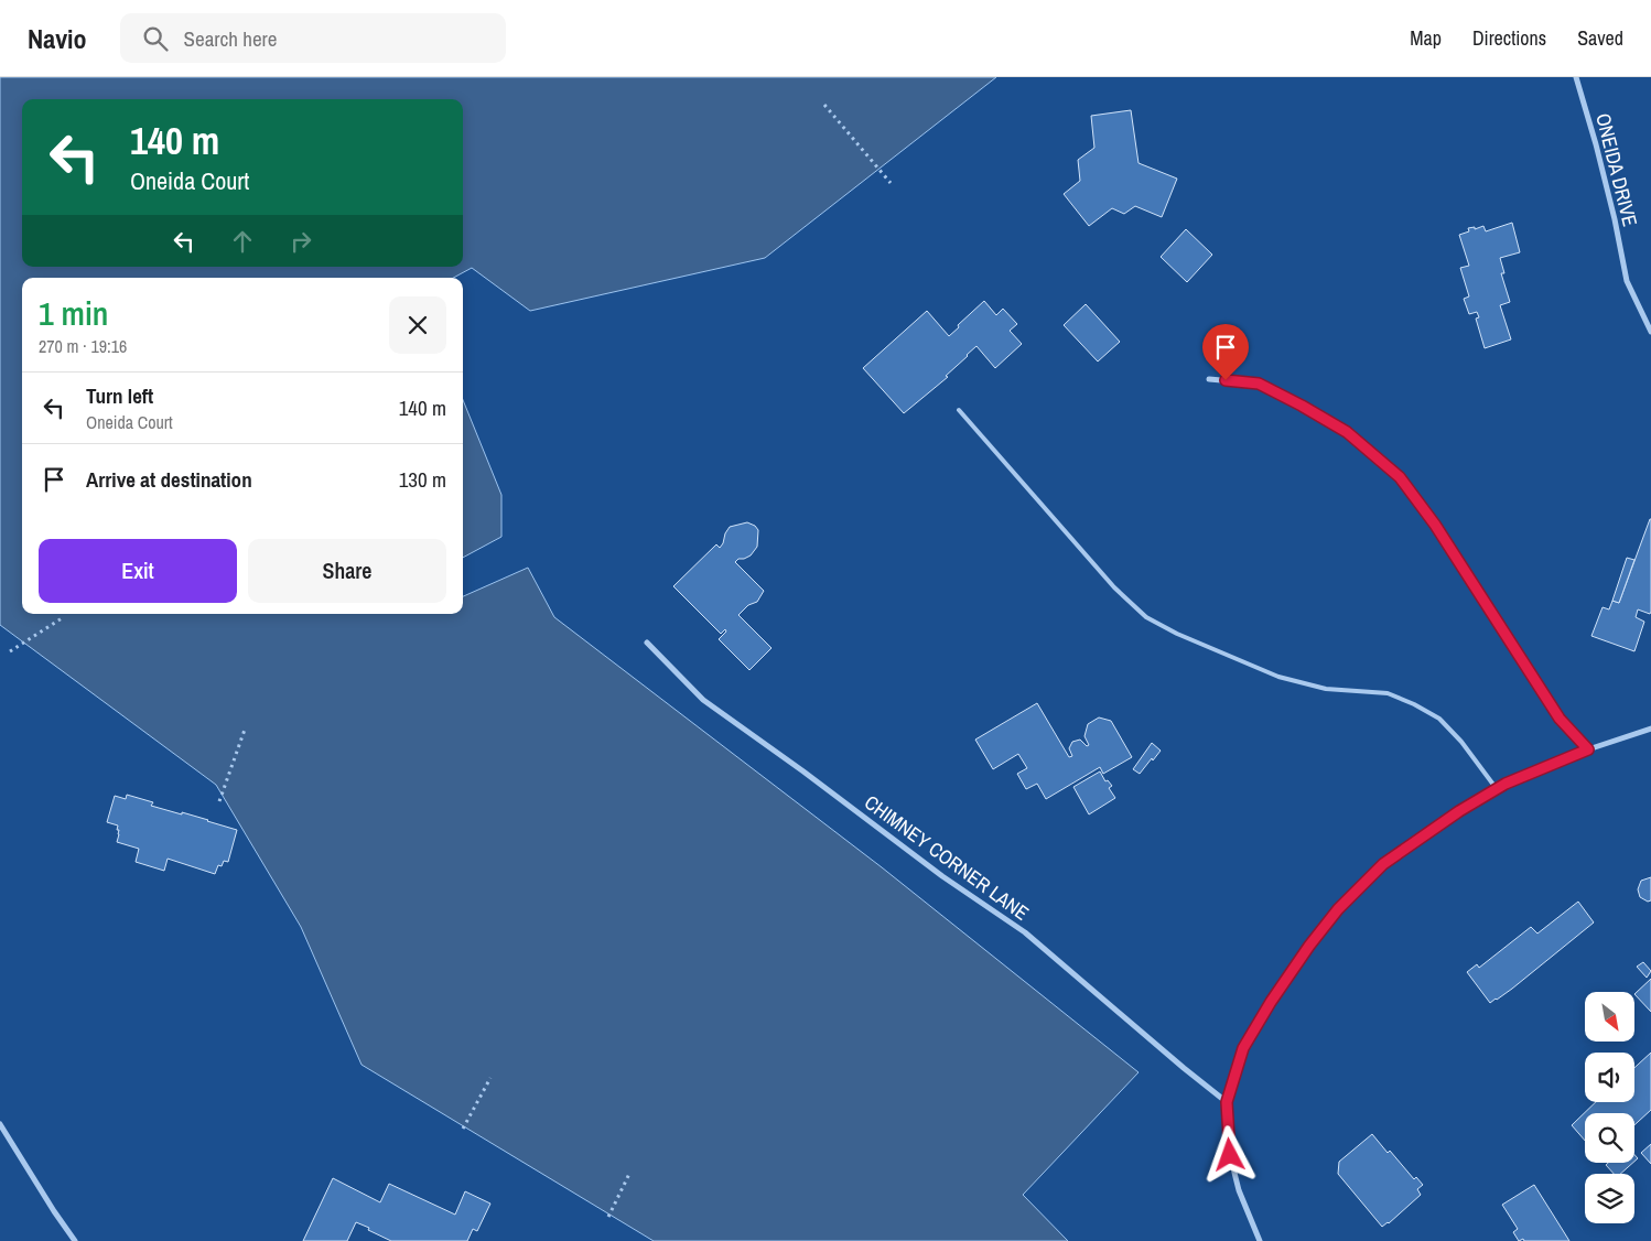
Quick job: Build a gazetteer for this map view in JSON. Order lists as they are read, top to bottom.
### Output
{
  "streets": {
    "street": ["ONEIDA DRIVE", "CHIMNEY CORNER LANE"]
  },
  "north": "bottom right",
  "page": {
    "header": "Navio",
    "search": "Search here",
    "nav": ["Map", "Directions", "Saved"],
    "turn": ["140 m", "Oneida Court"],
    "heading": ["1 min", "270 m · 19:16"],
    "list": [
      {
        "name": "Turn left",
        "note": "Oneida Court",
        "value": "140 m"
      },
      {
        "name": "Arrive at destination",
        "value": "130 m"
      }
    ],
    "buttons": ["Exit", "Share"]
  }
}
